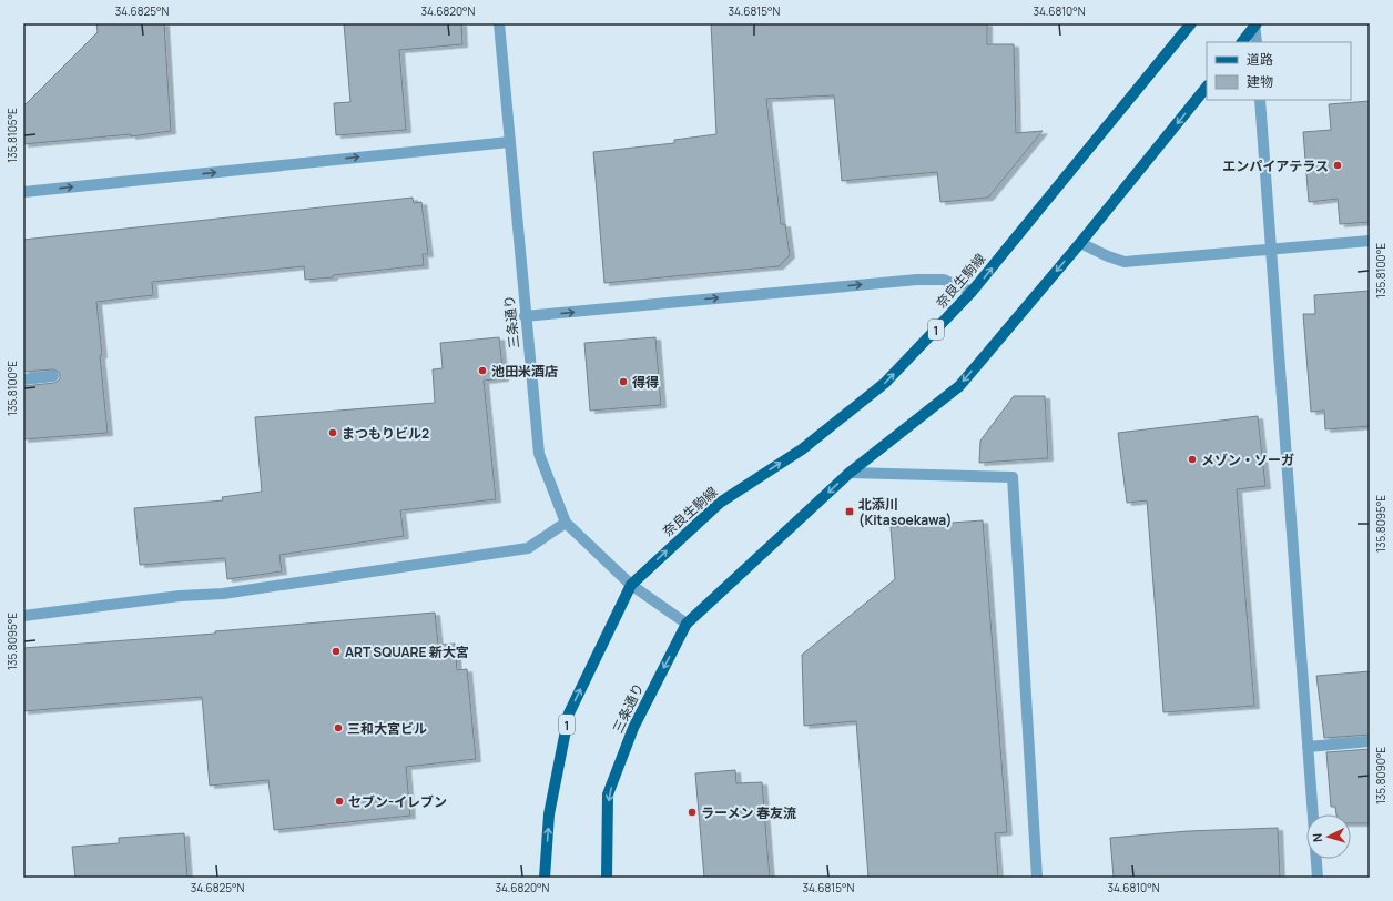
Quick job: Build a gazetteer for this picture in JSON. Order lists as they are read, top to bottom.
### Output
{
  "streets": {
    "main road": ["奈良生駒線", "三条通り", "1"]
  },
  "crossings": [
    ["奈良生駒線", "三条通り"],
    ["奈良生駒線", "1"],
    ["三条通り", "1"]
  ],
  "places": {
    "other": [
      "エンパイアテラス",
      "池田米酒店",
      "得得",
      "まつもりビル2",
      "メゾン・ソーガ",
      "ART SQUARE 新大宮",
      "三和大宮ビル",
      "セブン-イレブン",
      "ラーメン 春友流"
    ],
    "transit": ["北添川 (Kitasoekawa)"]
  },
  "legend": ["道路", "建物"],
  "north": "left",
  "coordinates": [
    "34.6825°N",
    "34.6820°N",
    "34.6815°N",
    "34.6810°N",
    "135.8105°E",
    "135.8100°E",
    "135.8095°E",
    "135.8090°E"
  ]
}
